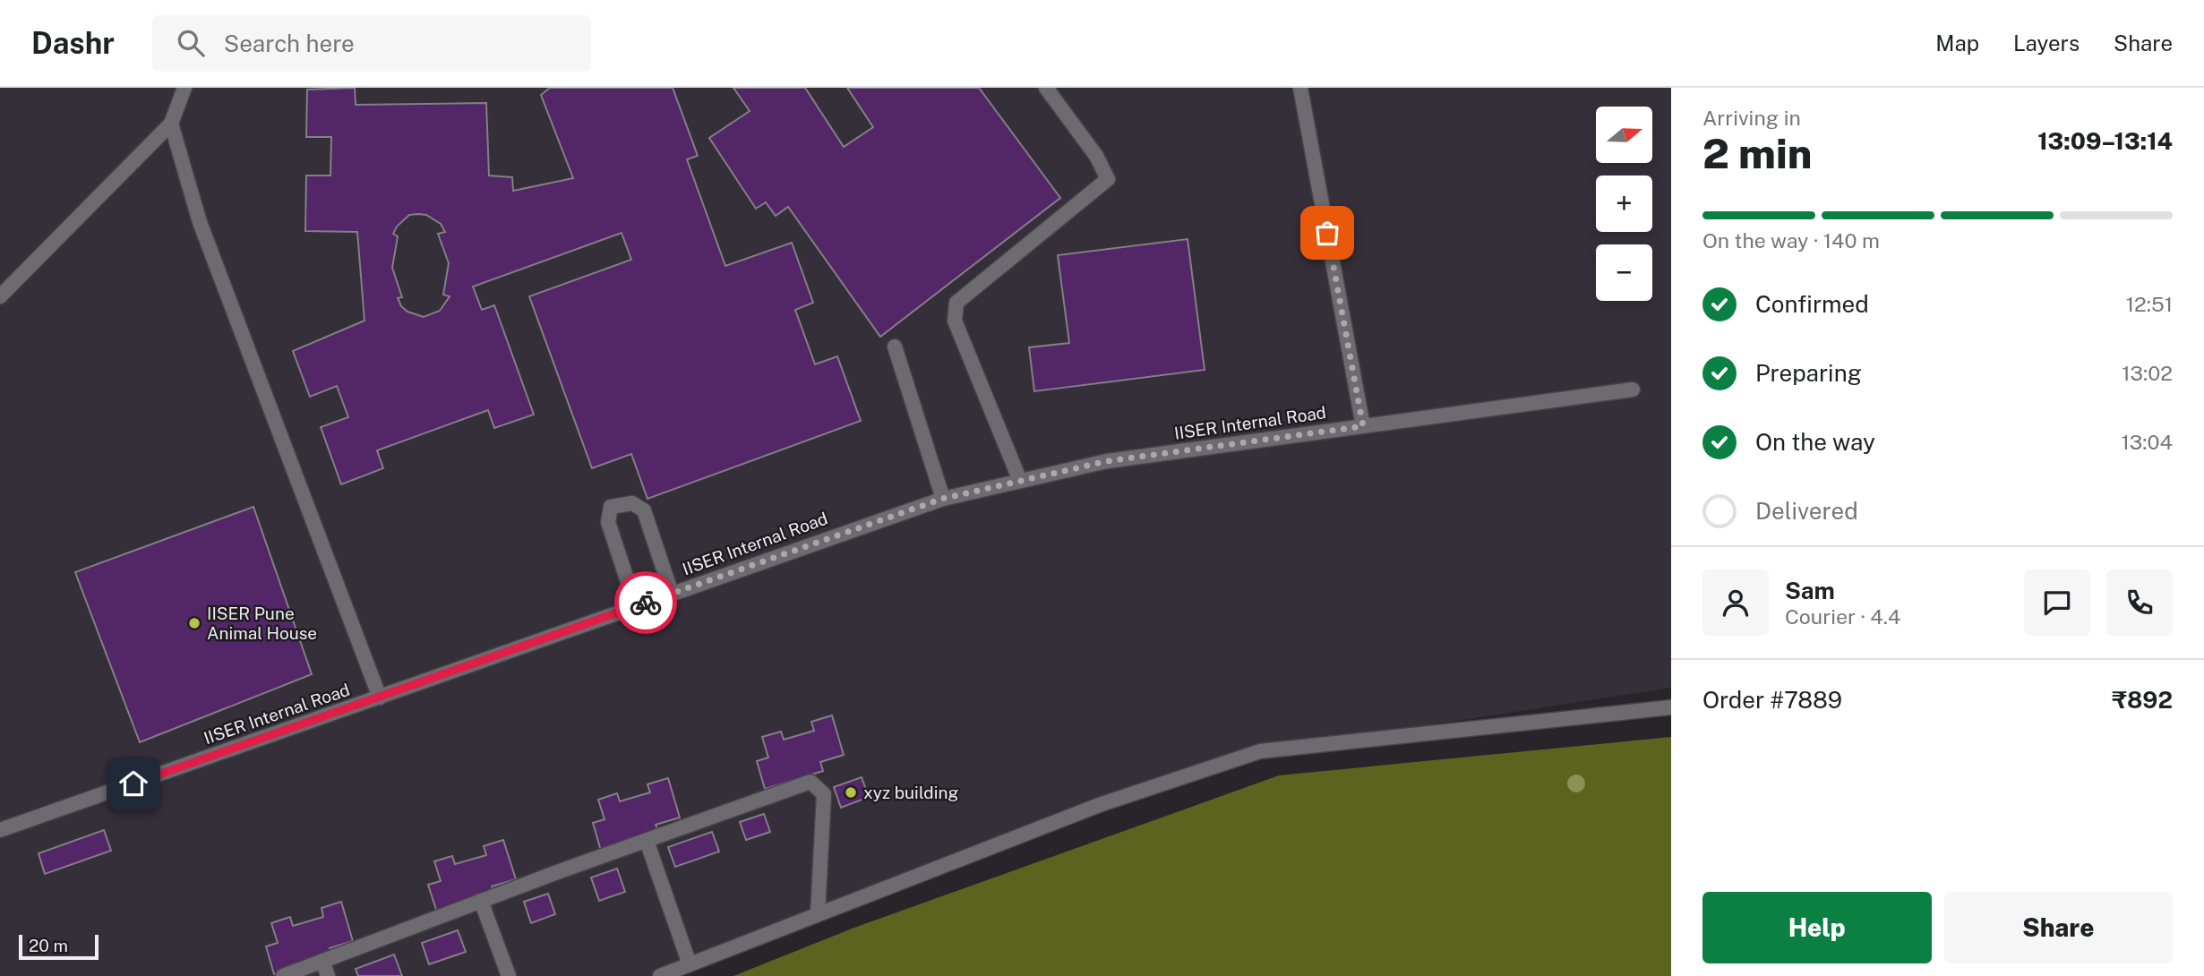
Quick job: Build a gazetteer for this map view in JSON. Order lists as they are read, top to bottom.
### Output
{
  "streets": {
    "lane": ["IISER Internal Road"]
  },
  "places": ["IISER Pune Animal House", "xyz building"],
  "scale_bar": "20 m",
  "north": "right",
  "page": {
    "header": "Dashr",
    "search": "Search here",
    "nav": ["Map", "Layers", "Share"],
    "heading": ["2 min", "Arriving in", "13:09–13:14"],
    "panel": [
      "Sam",
      "Courier · 4.4",
      "Order #7889",
      "₹892"
    ],
    "map_buttons": ["+", "−"],
    "bar": "On the way · 140 m",
    "list": [
      ["Confirmed", "12:51"],
      ["Preparing", "13:02"],
      ["On the way", "13:04"],
      "Delivered"
    ],
    "buttons": ["Help", "Share"],
    "scale": "20 m"
  }
}
